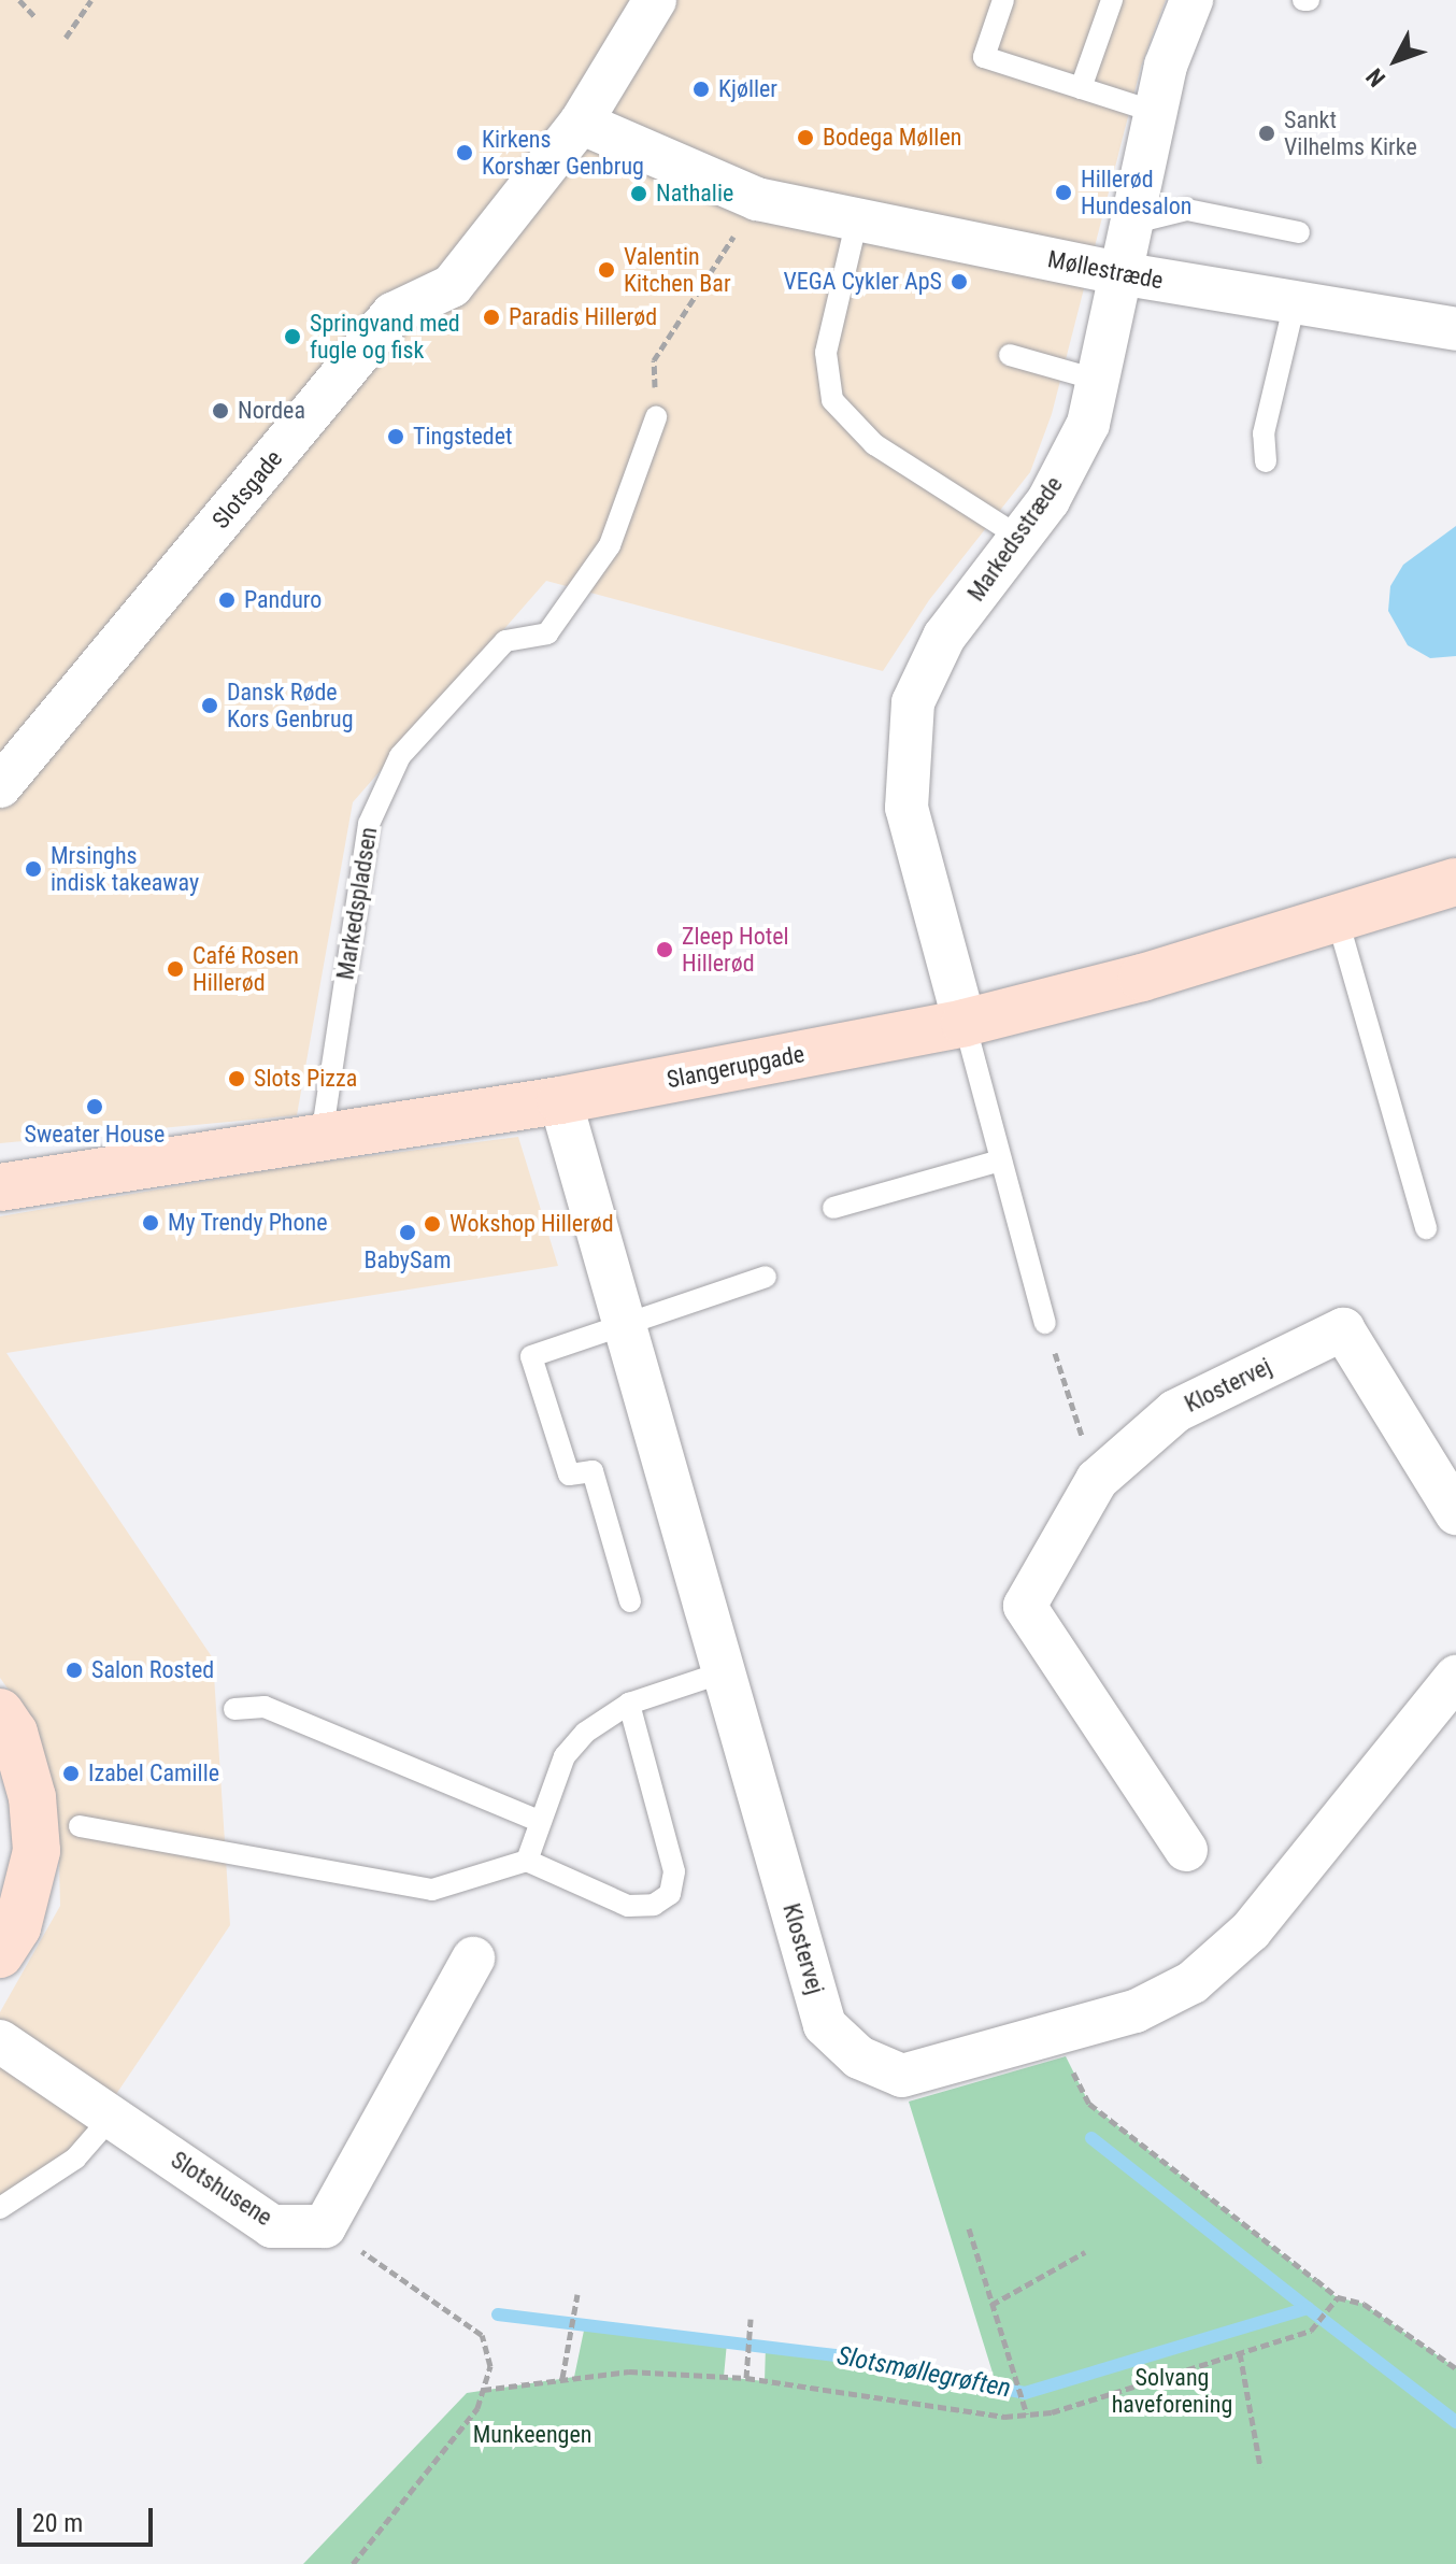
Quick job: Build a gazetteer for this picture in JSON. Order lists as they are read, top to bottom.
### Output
{
  "streets": {
    "street": [
      "Møllestræde",
      "Slotsgade",
      "Markedsstræde",
      "Slangerupgade",
      "Klostervej",
      "Slotshusene"
    ],
    "lane": ["Markedspladsen"]
  },
  "crossings": [
    ["Møllestræde", "Slotsgade"],
    ["Møllestræde", "Markedsstræde"],
    ["Markedsstræde", "Slangerupgade"],
    ["Markedspladsen", "Slangerupgade"],
    ["Slangerupgade", "Klostervej"]
  ],
  "water": ["Slotsmøllegrøften"],
  "parks": ["Solvang haveforening", "Munkeengen"],
  "places": [
    "Kjøller",
    "Sankt Vilhelms Kirke",
    "Bodega Møllen",
    "Kirkens Korshær Genbrug",
    "Hillerød Hundesalon",
    "Nathalie",
    "Valentin Kitchen Bar",
    "VEGA Cykler ApS",
    "Paradis Hillerød",
    "Springvand med fugle og fisk",
    "Nordea",
    "Tingstedet",
    "Panduro",
    "Dansk Røde Kors Genbrug",
    "Mrsinghs indisk takeaway",
    "Zleep Hotel Hillerød",
    "Café Rosen Hillerød",
    "Slots Pizza",
    "Sweater House",
    "My Trendy Phone",
    "Wokshop Hillerød",
    "BabySam",
    "Salon Rosted",
    "Izabel Camille"
  ],
  "scale_bar": "20 m",
  "north": "bottom left"
}
